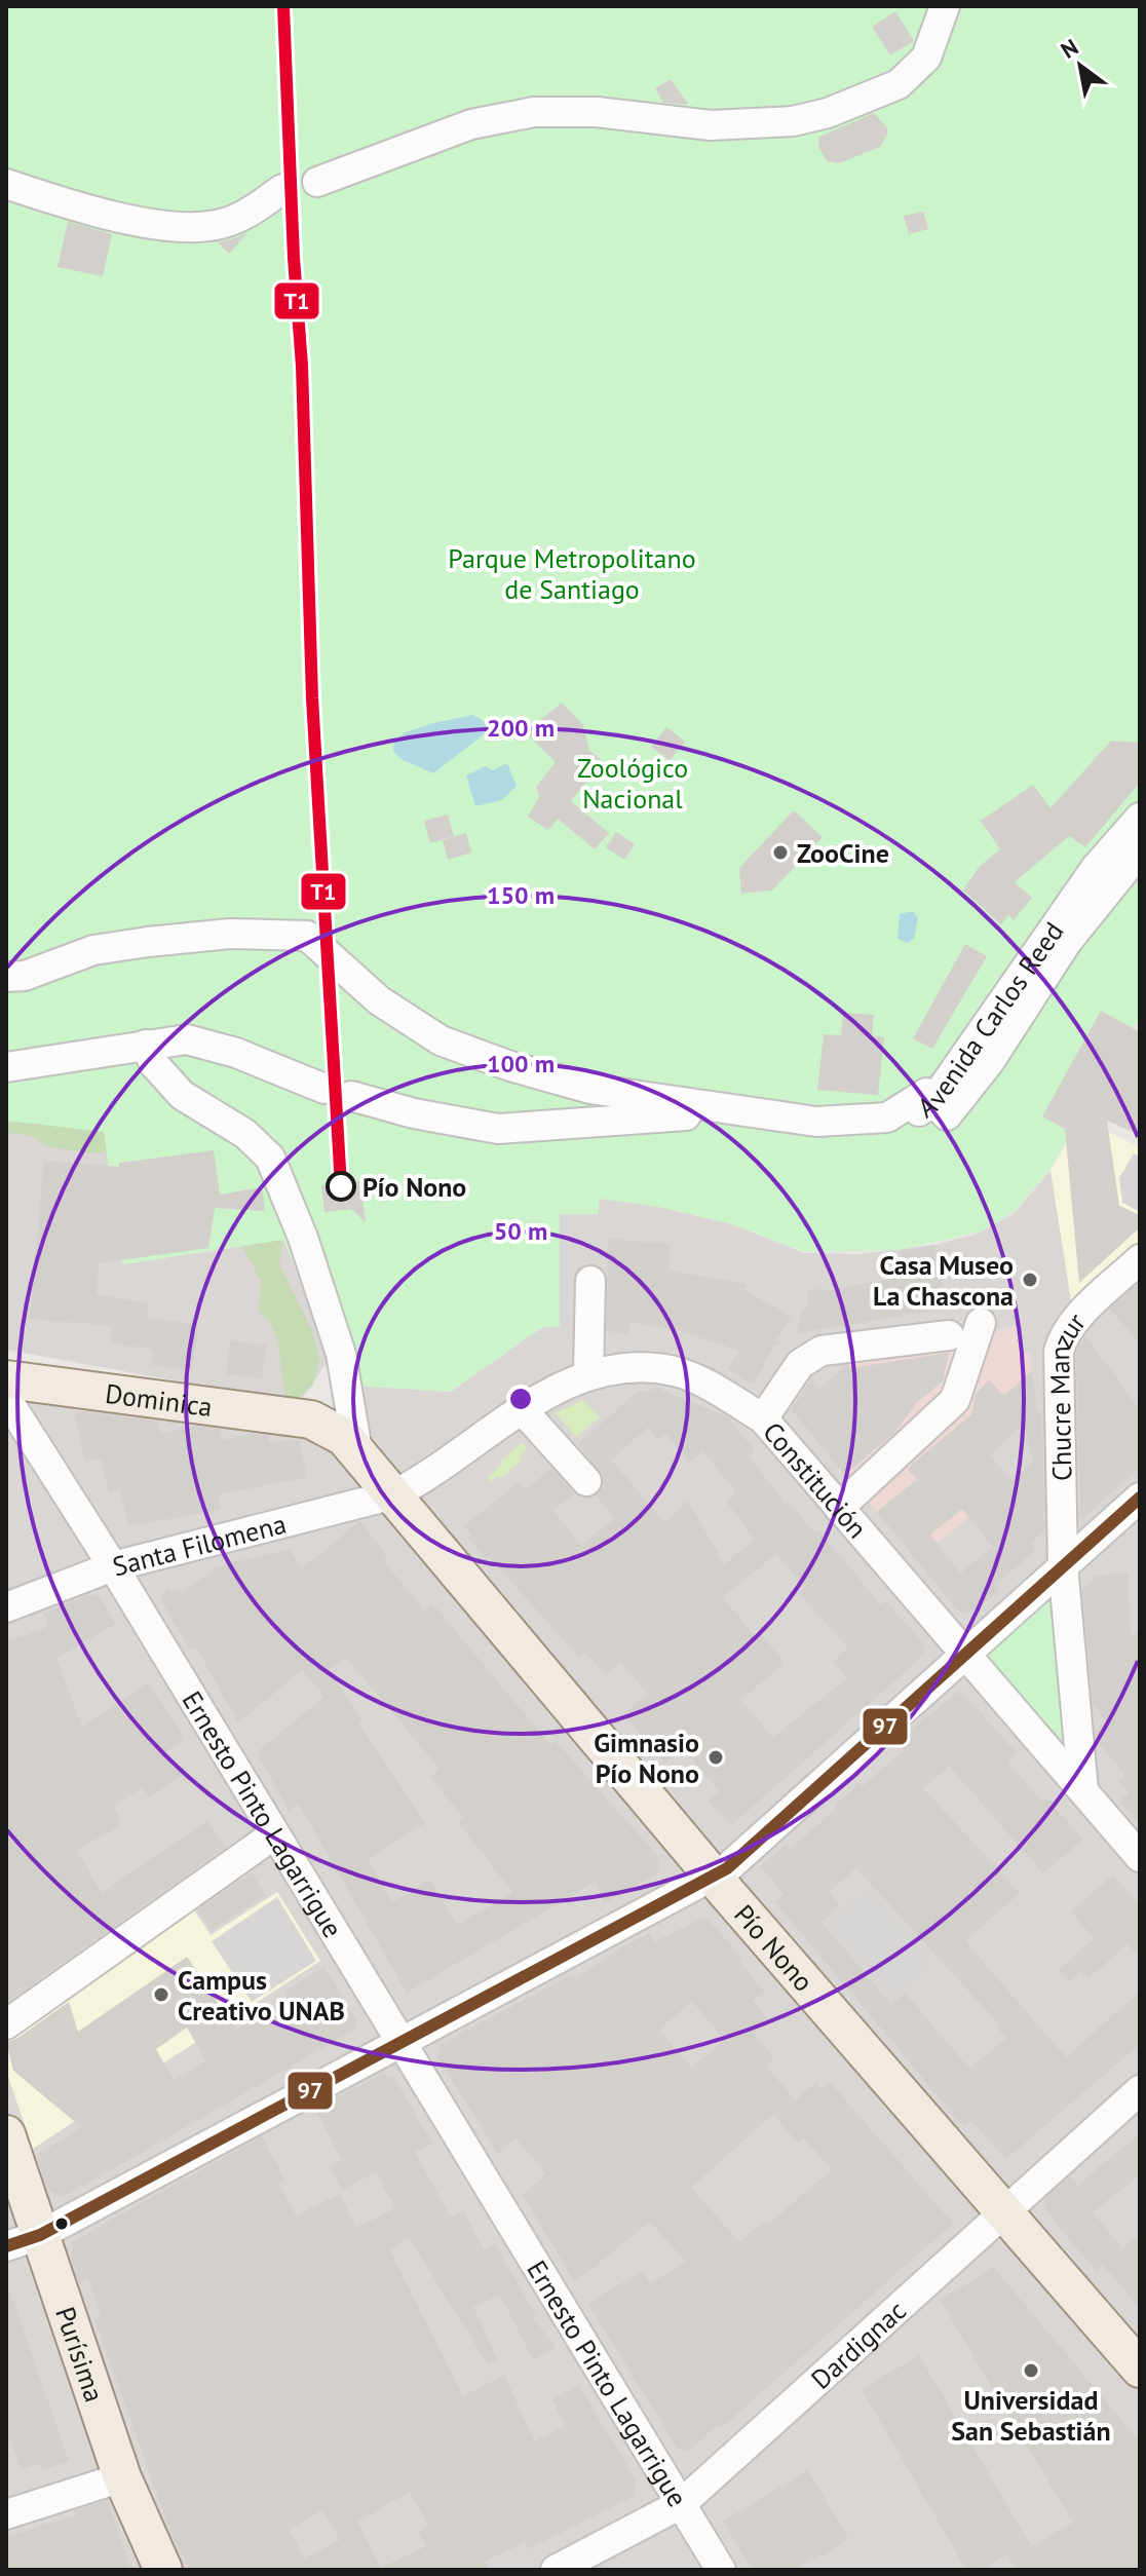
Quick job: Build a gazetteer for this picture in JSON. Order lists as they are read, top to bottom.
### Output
{
  "streets": {
    "main road": ["Dominica", "Pío Nono", "Purísima"],
    "street": [
      "Avenida Carlos Reed",
      "Chucre Manzur",
      "Constitución",
      "Santa Filomena",
      "Ernesto Pinto Lagarrigue",
      "Dardignac"
    ]
  },
  "crossings": [
    ["Dominica", "Pío Nono"],
    ["Chucre Manzur", "Constitución"],
    ["Constitución", "Santa Filomena"],
    ["Constitución", "Pío Nono"],
    ["Santa Filomena", "Ernesto Pinto Lagarrigue"],
    ["Santa Filomena", "Pío Nono"],
    ["Ernesto Pinto Lagarrigue", "Dardignac"],
    ["Pío Nono", "Dardignac"]
  ],
  "parks": ["Parque Metropolitano de Santiago", "Zoológico Nacional"],
  "places": [
    "ZooCine",
    "Pío Nono",
    "Casa Museo La Chascona",
    "Gimnasio Pío Nono",
    "Campus Creativo UNAB",
    "Universidad San Sebastián"
  ],
  "lines": ["transit line T1", "transit line 97"],
  "north": "top left",
  "rings": [
    "200 m",
    "150 m",
    "100 m",
    "50 m"
  ]
}
